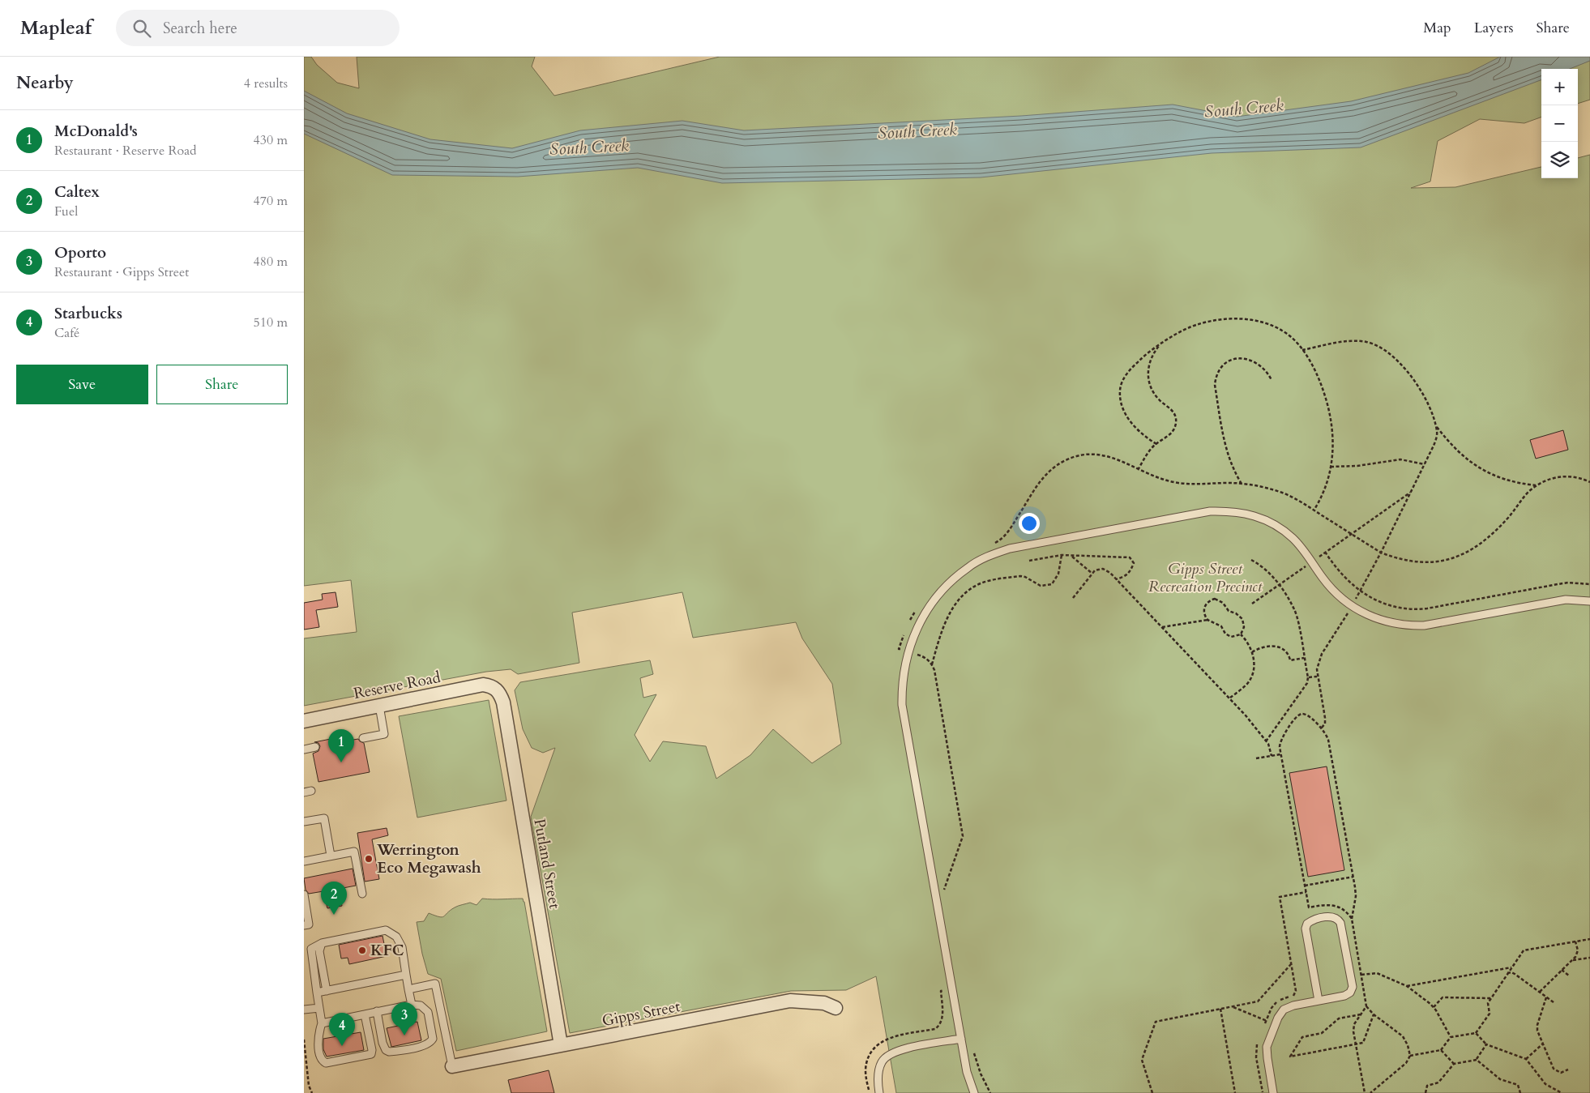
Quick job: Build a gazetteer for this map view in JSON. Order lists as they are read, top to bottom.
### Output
{
  "streets": {
    "street": ["Reserve Road", "Putland Street", "Gipps Street"]
  },
  "crossings": [
    ["Reserve Road", "Putland Street"],
    ["Putland Street", "Gipps Street"]
  ],
  "water": ["South Creek"],
  "parks": ["Gipps Street Recreation Precinct"],
  "places": ["Werrington Eco Megawash", "KFC"],
  "page": {
    "header": "Mapleaf",
    "search": "Search here",
    "nav": ["Map", "Layers", "Share"],
    "heading": ["Nearby", "4 results"],
    "map_buttons": ["+", "−"],
    "list": [
      {
        "mark": "1",
        "name": "McDonald's",
        "note": "Restaurant · Reserve Road",
        "value": "430 m"
      },
      {
        "mark": "2",
        "name": "Caltex",
        "note": "Fuel",
        "value": "470 m"
      },
      {
        "mark": "3",
        "name": "Oporto",
        "note": "Restaurant · Gipps Street",
        "value": "480 m"
      },
      {
        "mark": "4",
        "name": "Starbucks",
        "note": "Café",
        "value": "510 m"
      }
    ],
    "buttons": ["Save", "Share"],
    "pins": [
      "1",
      "2",
      "3",
      "4"
    ]
  }
}
